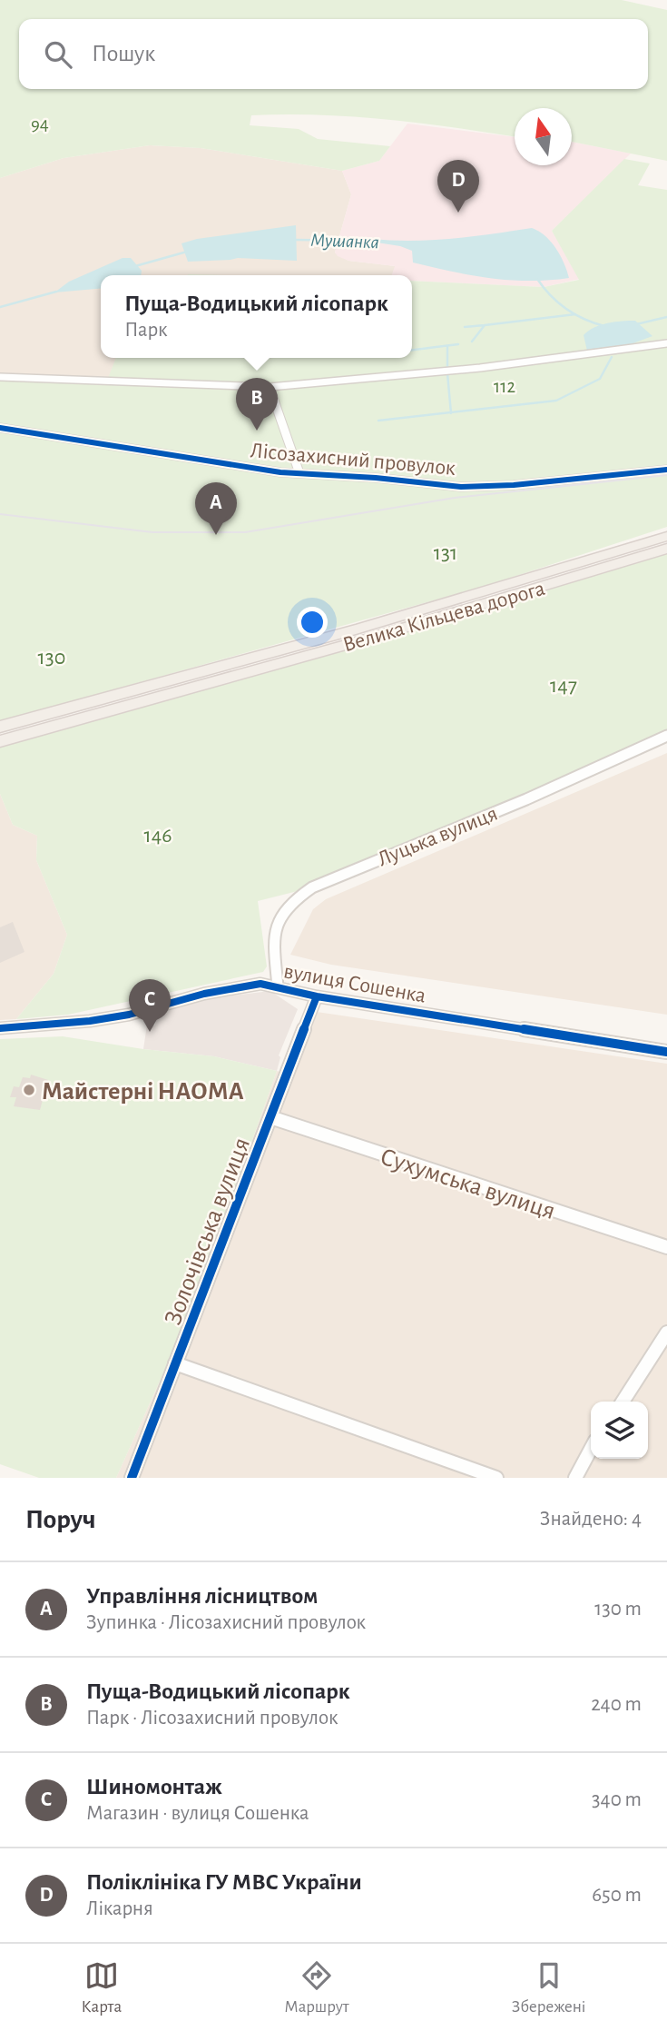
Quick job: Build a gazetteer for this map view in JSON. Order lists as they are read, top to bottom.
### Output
{
  "streets": {
    "main road": ["Велика Кільцева дорога"],
    "street": [
      "Лісозахисний провулок",
      "Луцька вулиця",
      "вулиця Сошенка",
      "Сухумська вулиця",
      "Золочівська вулиця"
    ]
  },
  "crossings": [
    ["Луцька вулиця", "вулиця Сошенка"],
    ["вулиця Сошенка", "Золочівська вулиця"],
    ["Сухумська вулиця", "Золочівська вулиця"]
  ],
  "water": ["Мушанка"],
  "parks": [
    "94",
    "112",
    "131",
    "130",
    "147",
    "146"
  ],
  "places": ["Майстерні НАОМА"],
  "north": "top",
  "page": {
    "search": "Пошук",
    "pins": [
      "D",
      "B",
      "A",
      "C"
    ],
    "popup": ["Пуща-Водицький лісопарк", "Парк"],
    "heading": ["Поруч", "Знайдено: 4"],
    "list": [
      {
        "mark": "A",
        "name": "Управління лісництвом",
        "note": "Зупинка · Лісозахисний провулок",
        "value": "130 m"
      },
      {
        "mark": "B",
        "name": "Пуща-Водицький лісопарк",
        "note": "Парк · Лісозахисний провулок",
        "value": "240 m"
      },
      {
        "mark": "C",
        "name": "Шиномонтаж",
        "note": "Магазин · вулиця Сошенка",
        "value": "340 m"
      },
      {
        "mark": "D",
        "name": "Поліклініка ГУ МВС України",
        "note": "Лікарня",
        "value": "650 m"
      }
    ],
    "nav": ["Карта", "Маршрут", "Збережені"]
  }
}
